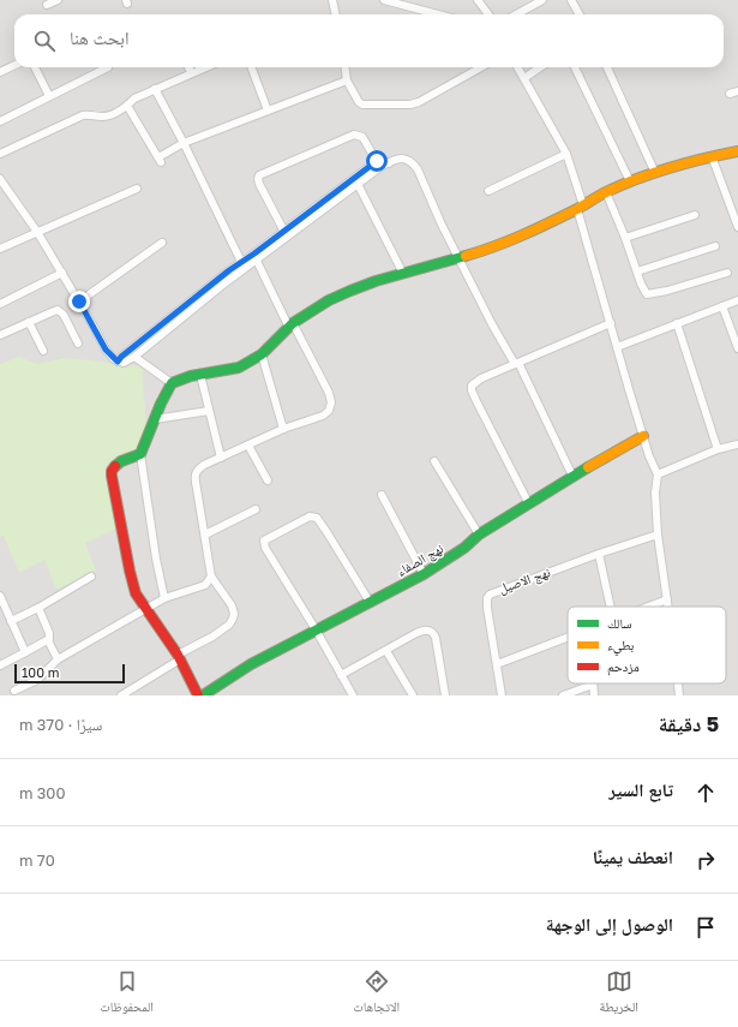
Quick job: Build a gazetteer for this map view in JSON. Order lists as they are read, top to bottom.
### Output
{
  "streets": {
    "street": ["نهج الصفاء", "نهج الاصيل"]
  },
  "legend": ["سالك", "بطيء", "مزدحم"],
  "scale_bar": "100 m",
  "page": {
    "search": "ابحث هنا",
    "scale": "100 m",
    "heading": ["5 دقيقة", "سيرًا · 370 m"],
    "list": [
      ["تابع السير", "300 m"],
      ["انعطف يمينًا", "70 m"],
      "الوصول إلى الوجهة"
    ],
    "nav": ["الخريطة", "الاتجاهات", "المحفوظات"]
  }
}
